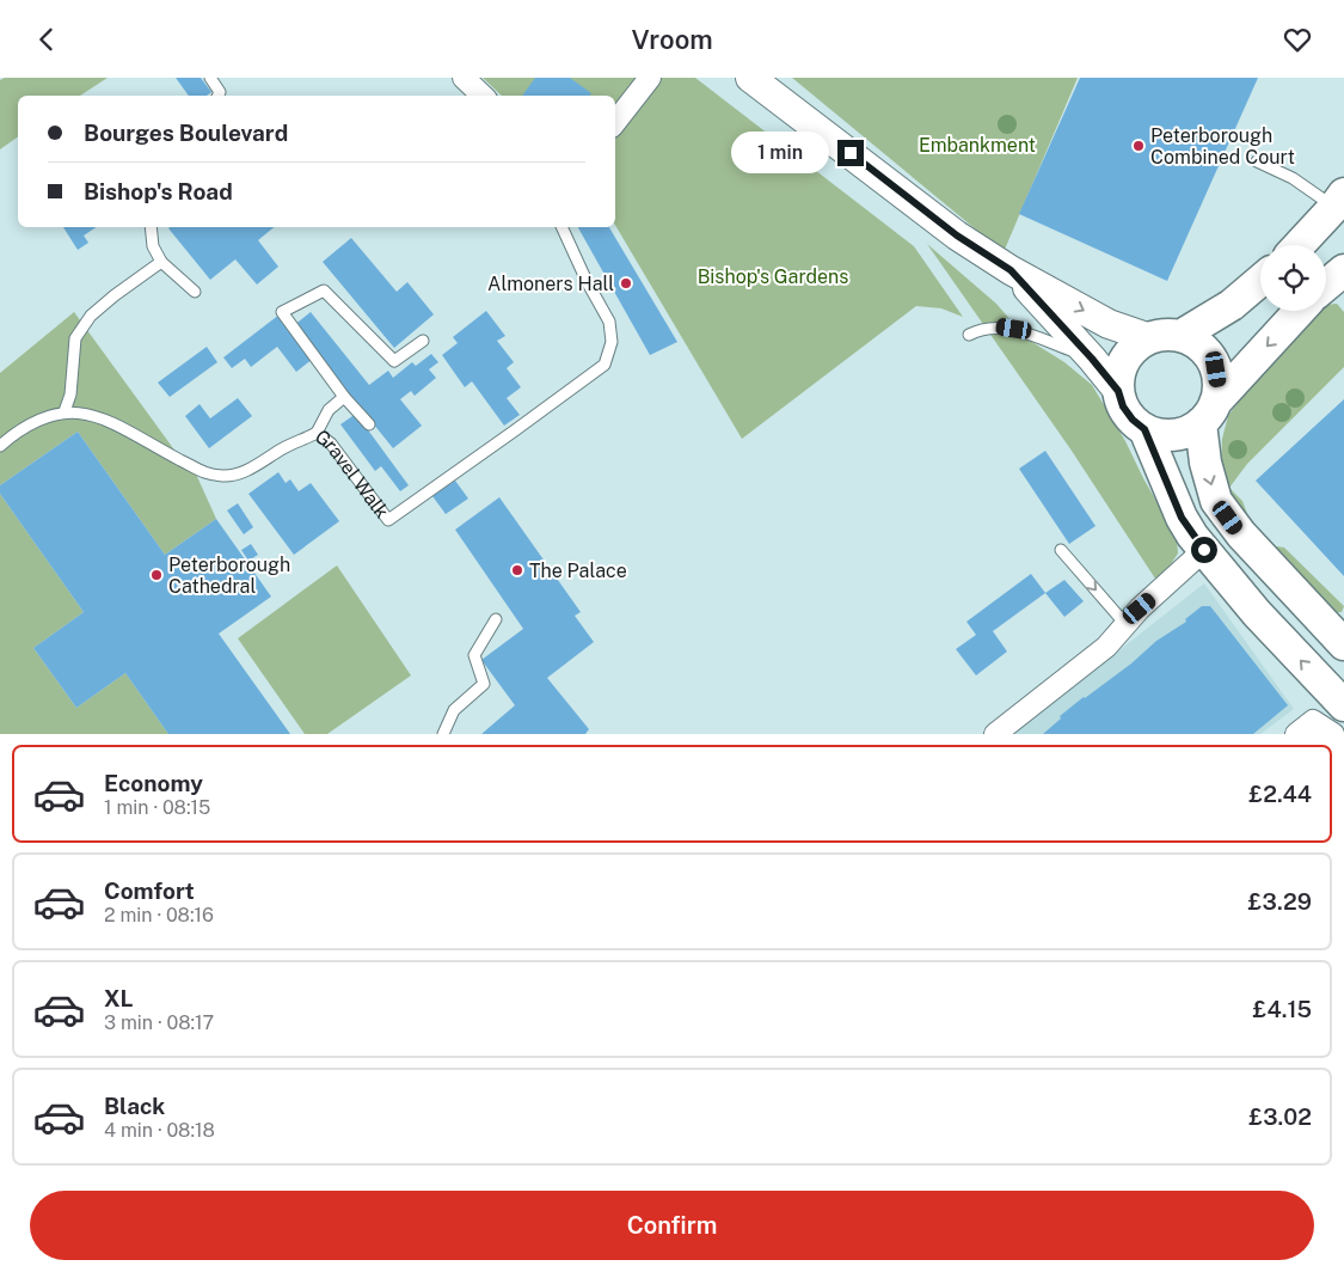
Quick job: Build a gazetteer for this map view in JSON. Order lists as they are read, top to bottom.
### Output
{
  "streets": {
    "lane": ["Gravel Walk"]
  },
  "parks": ["Embankment", "Bishop's Gardens"],
  "places": [
    "Peterborough Combined Court",
    "Almoners Hall",
    "The Palace",
    "Peterborough Cathedral"
  ],
  "page": {
    "header": "Vroom",
    "banner": ["Bourges Boulevard", "Bishop's Road"],
    "bubble": "1 min",
    "list": [
      {
        "name": "Economy",
        "note": "1 min · 08:15",
        "value": "£2.44"
      },
      {
        "name": "Comfort",
        "note": "2 min · 08:16",
        "value": "£3.29"
      },
      {
        "name": "XL",
        "note": "3 min · 08:17",
        "value": "£4.15"
      },
      {
        "name": "Black",
        "note": "4 min · 08:18",
        "value": "£3.02"
      }
    ],
    "buttons": "Confirm"
  }
}
